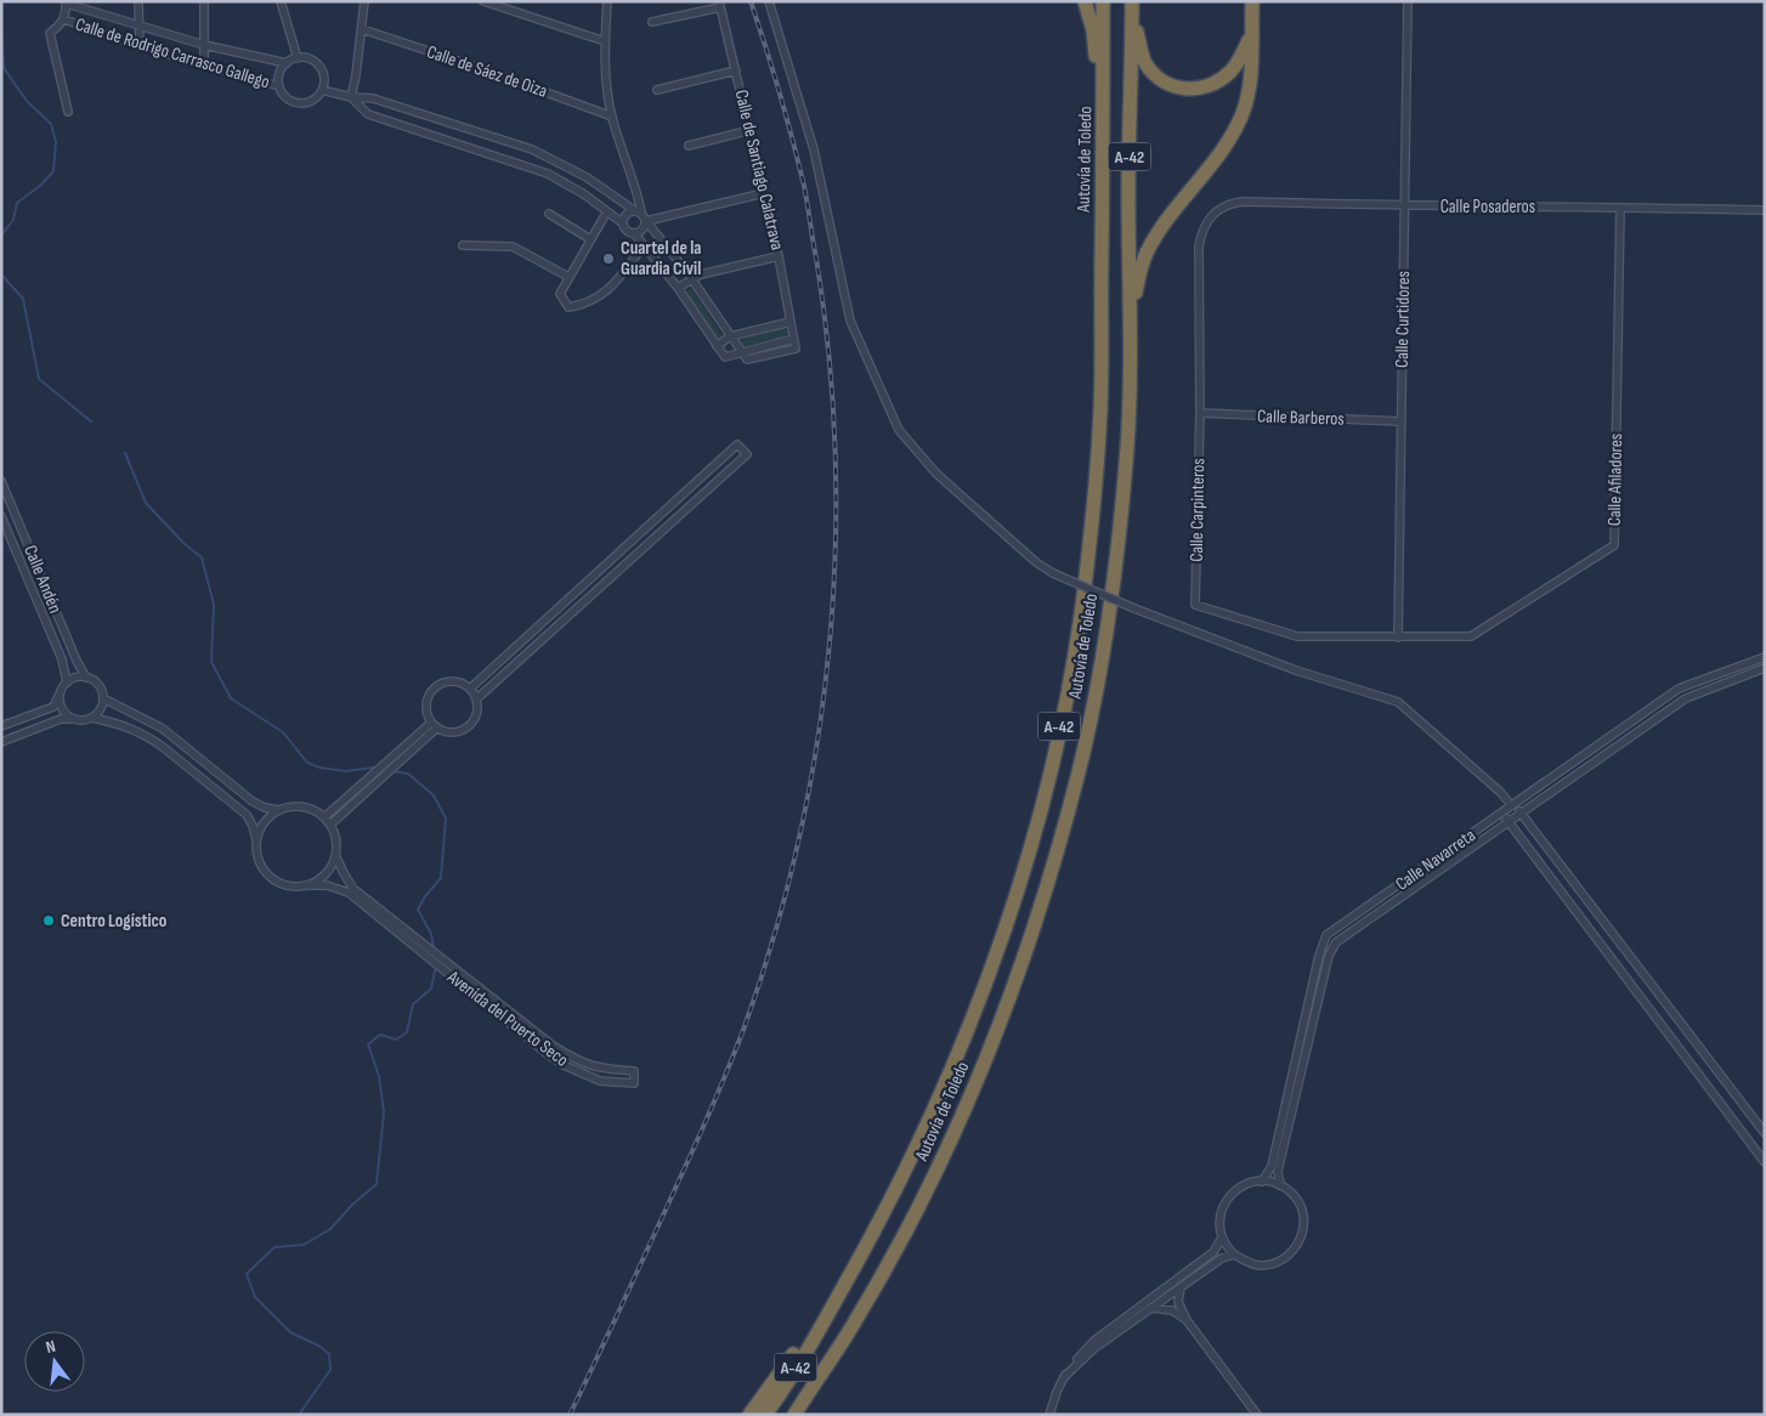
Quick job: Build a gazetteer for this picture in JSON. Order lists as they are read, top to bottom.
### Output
{
  "streets": {
    "highway": ["A-42", "Autovía de Toledo"],
    "street": [
      "Calle de Rodrigo Carrasco Gallego",
      "Calle de Sáez de Oiza",
      "Calle de Santiago Calatrava",
      "Calle Posaderos",
      "Calle Curtidores",
      "Calle Barberos",
      "Calle Afiladores",
      "Calle Carpinteros",
      "Calle Andén",
      "Calle Navarreta",
      "Avenida del Puerto Seco"
    ]
  },
  "crossings": [
    ["Calle Posaderos", "Calle Curtidores"],
    ["Calle Posaderos", "Calle Afiladores"],
    ["Calle Posaderos", "Calle Carpinteros"],
    ["Calle Curtidores", "Calle Barberos"],
    ["Calle Curtidores", "Calle Afiladores"],
    ["Calle Curtidores", "Calle Carpinteros"],
    ["Calle Barberos", "Calle Carpinteros"],
    ["Calle Afiladores", "Calle Carpinteros"],
    ["Calle Andén", "Avenida del Puerto Seco"]
  ],
  "places": ["Cuartel de la Guardia Cívil", "Centro Logístico"],
  "north": "top"
}
